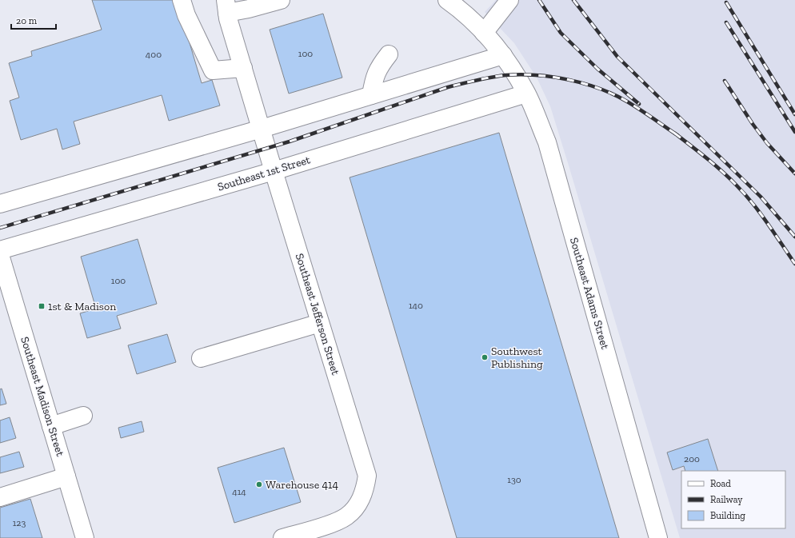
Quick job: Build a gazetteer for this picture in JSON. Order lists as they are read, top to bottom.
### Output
{
  "streets": {
    "street": [
      "Southeast 1st Street",
      "Southeast Adams Street",
      "Southeast Jefferson Street",
      "Southeast Madison Street"
    ]
  },
  "crossings": [
    ["Southeast 1st Street", "Southeast Adams Street"],
    ["Southeast 1st Street", "Southeast Jefferson Street"]
  ],
  "places": {
    "transit": ["1st & Madison"],
    "other": ["Southwest Publishing", "Warehouse 414"]
  },
  "house_numbers": [
    "100",
    "400",
    "100",
    "140",
    "200",
    "130",
    "414",
    "123"
  ],
  "legend": ["Road", "Railway", "Building"],
  "scale_bar": "20 m"
}
